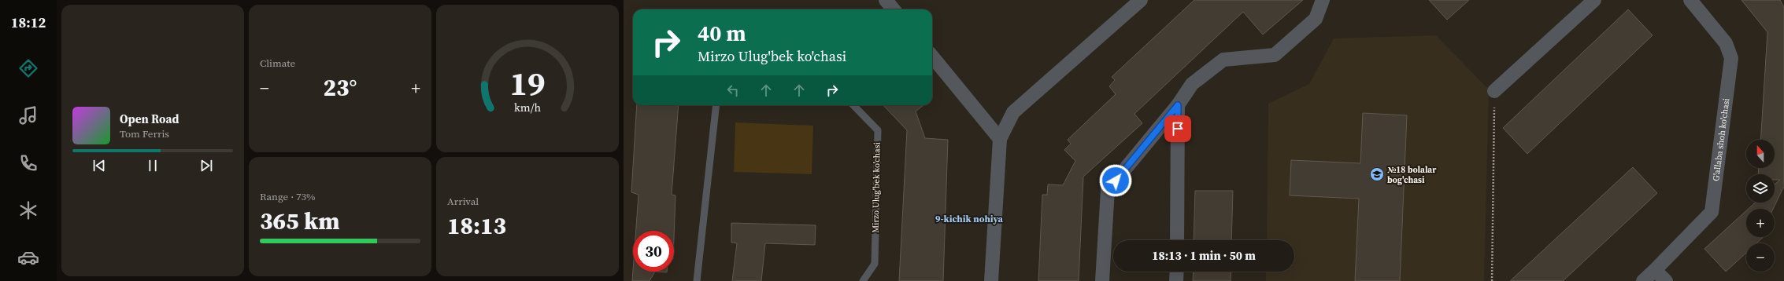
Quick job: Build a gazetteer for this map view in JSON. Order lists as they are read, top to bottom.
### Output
{
  "streets": {
    "street": ["G'allaba shoh ko'chasi"],
    "lane": ["Mirzo Ulug'bek ko'chasi"]
  },
  "districts": ["9-kichik nohiya"],
  "places": {
    "school or university": ["№18 bolalar bog'chasi"]
  },
  "north": "top",
  "page": {
    "tabs": "18:12",
    "tile": [
      "Climate",
      ["Range · 73%", "365 km"],
      ["Arrival", "18:13"]
    ],
    "turn": ["40 m", "Mirzo Ulug'bek ko'chasi"],
    "heat": ["−", "23°", "+"],
    "song": ["Open Road", "Tom Ferris"],
    "map_buttons": ["+", "−"],
    "limit": "30",
    "trip": "18:13 · 1 min · 50 m",
    "gauge": ["19", "km/h"]
  }
}
